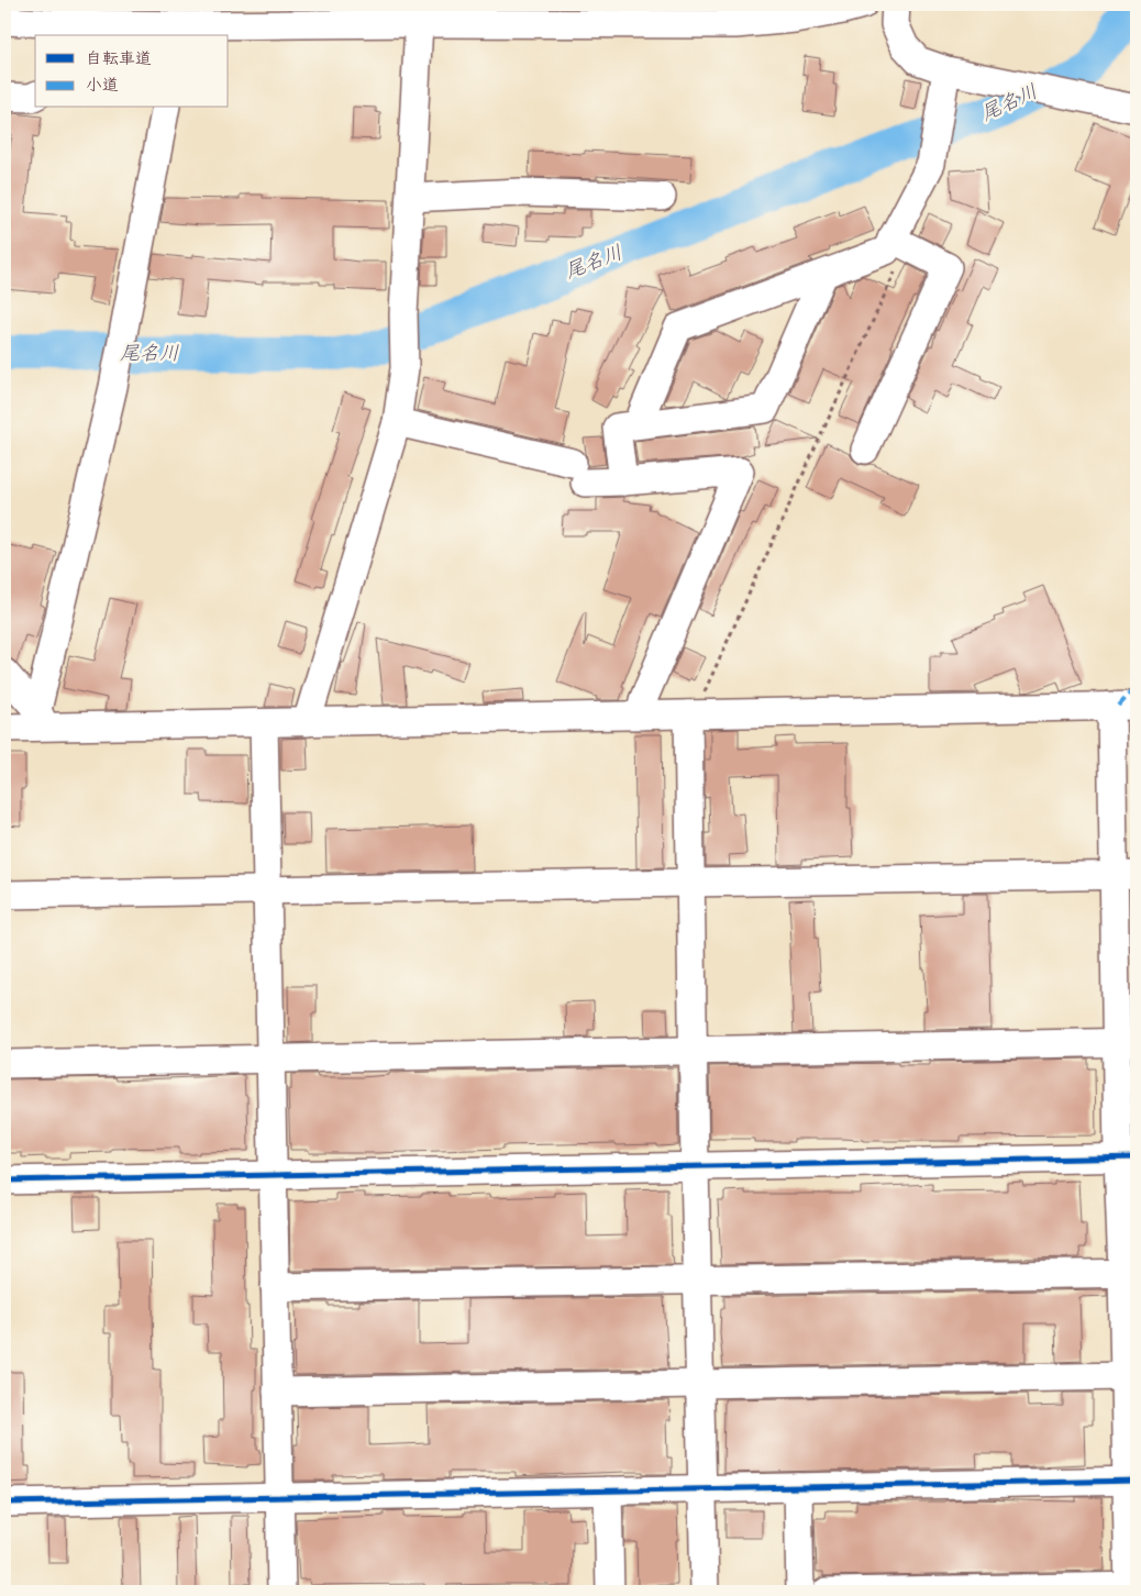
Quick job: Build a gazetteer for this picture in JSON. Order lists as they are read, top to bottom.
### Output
{
  "water": ["尾名川"],
  "legend": ["自転車道", "小道"]
}
